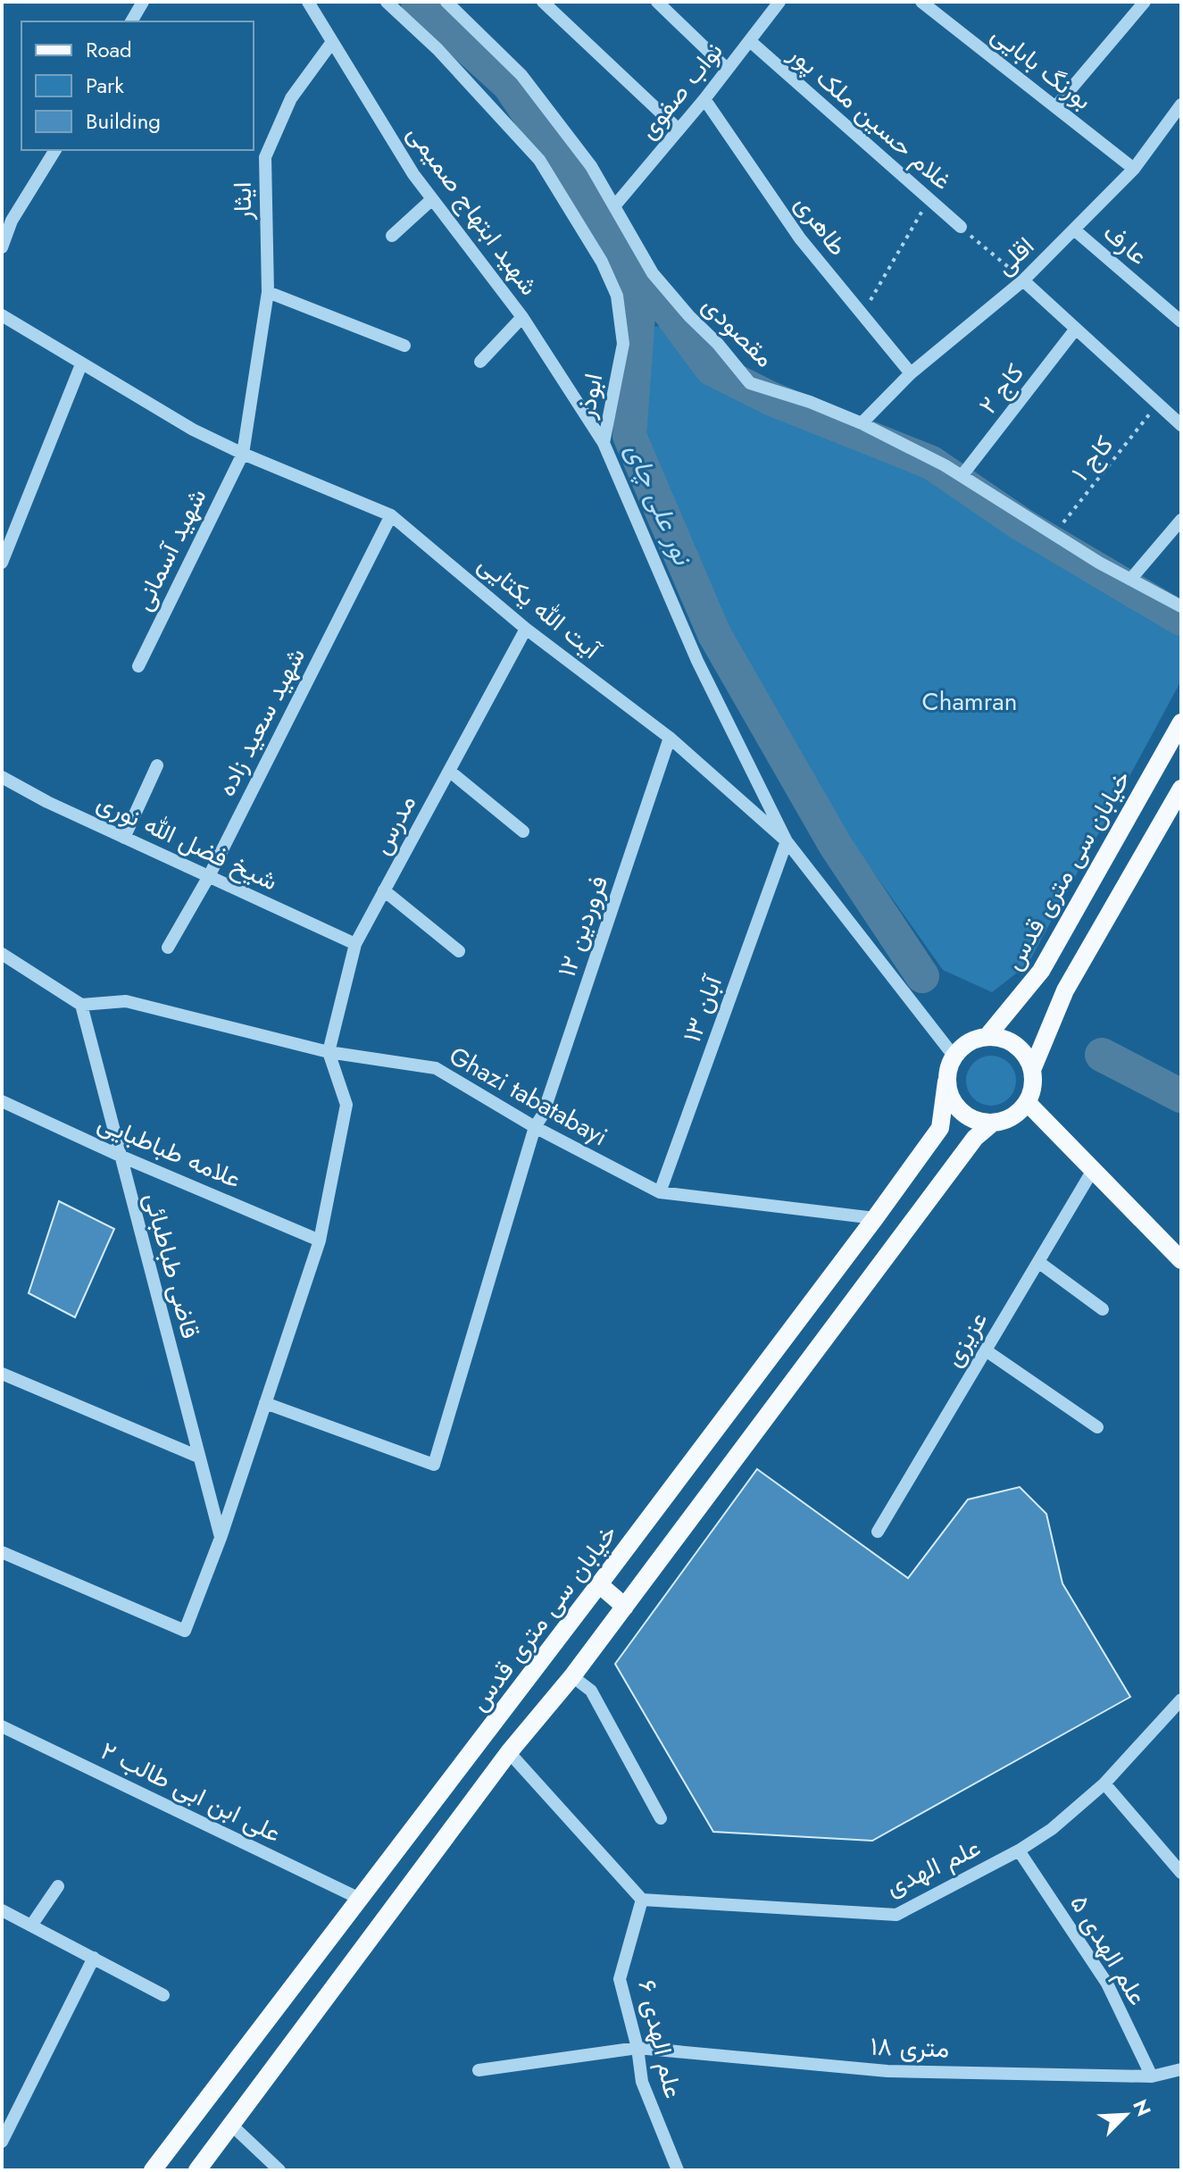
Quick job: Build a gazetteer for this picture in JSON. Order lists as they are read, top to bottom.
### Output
{
  "streets": {
    "main road": ["خیابان سی متری قدس"],
    "street": [
      "بورنگ بابایی",
      "نواب صفوی",
      "غلام حسین ملک پور",
      "ایثار",
      "شهید ابتهاج صمیمی",
      "طاهری",
      "عارف",
      "اقلی",
      "مقصودی",
      "کاج ۲",
      "ابوذر",
      "شهید آسمانی",
      "آیت الله یکتایی",
      "شهید سعید زاده",
      "مدرس",
      "شیخ فضل الله نوری",
      "۱۲ فروردین",
      "۱۳ آبان",
      "Ghazi tabatabayi",
      "علامه طباطبایی",
      "قاضی طباطبائی",
      "عزیزی",
      "علی ابن ابی طالب ۲",
      "علم الهدی",
      "علم الهدی ۵",
      "علم الهدی ۶",
      "۱۸ متری"
    ],
    "path": ["کاج ۱"]
  },
  "crossings": [
    ["بورنگ بابایی", "اقلی"],
    ["نواب صفوی", "غلام حسین ملک پور"],
    ["نواب صفوی", "طاهری"],
    ["نواب صفوی", "مقصودی"],
    ["ایثار", "شهید ابتهاج صمیمی"],
    ["ایثار", "شهید آسمانی"],
    ["ایثار", "آیت الله یکتایی"],
    ["شهید ابتهاج صمیمی", "ابوذر"],
    ["طاهری", "اقلی"],
    ["عارف", "اقلی"],
    ["اقلی", "مقصودی"],
    ["مقصودی", "کاج ۲"],
    ["مقصودی", "کاج ۱"],
    ["ابوذر", "آیت الله یکتایی"],
    ["ابوذر", "۱۳ آبان"],
    ["شهید آسمانی", "آیت الله یکتایی"],
    ["آیت الله یکتایی", "شهید سعید زاده"],
    ["آیت الله یکتایی", "مدرس"],
    ["آیت الله یکتایی", "خیابان سی متری قدس"],
    ["آیت الله یکتایی", "۱۲ فروردین"],
    ["آیت الله یکتایی", "۱۳ آبان"],
    ["شهید سعید زاده", "شیخ فضل الله نوری"],
    ["مدرس", "شیخ فضل الله نوری"],
    ["مدرس", "Ghazi tabatabayi"],
    ["خیابان سی متری قدس", "Ghazi tabatabayi"],
    ["خیابان سی متری قدس", "علی ابن ابی طالب ۲"],
    ["۱۲ فروردین", "Ghazi tabatabayi"],
    ["۱۳ آبان", "Ghazi tabatabayi"],
    ["Ghazi tabatabayi", "قاضی طباطبائی"],
    ["علامه طباطبایی", "قاضی طباطبائی"],
    ["علم الهدی", "علم الهدی ۵"],
    ["علم الهدی", "علم الهدی ۶"],
    ["علم الهدی ۵", "۱۸ متری"],
    ["علم الهدی ۶", "۱۸ متری"]
  ],
  "water": ["نور علی چای"],
  "parks": ["Chamran"],
  "legend": ["Road", "Park", "Building"],
  "north": "top right"
}
